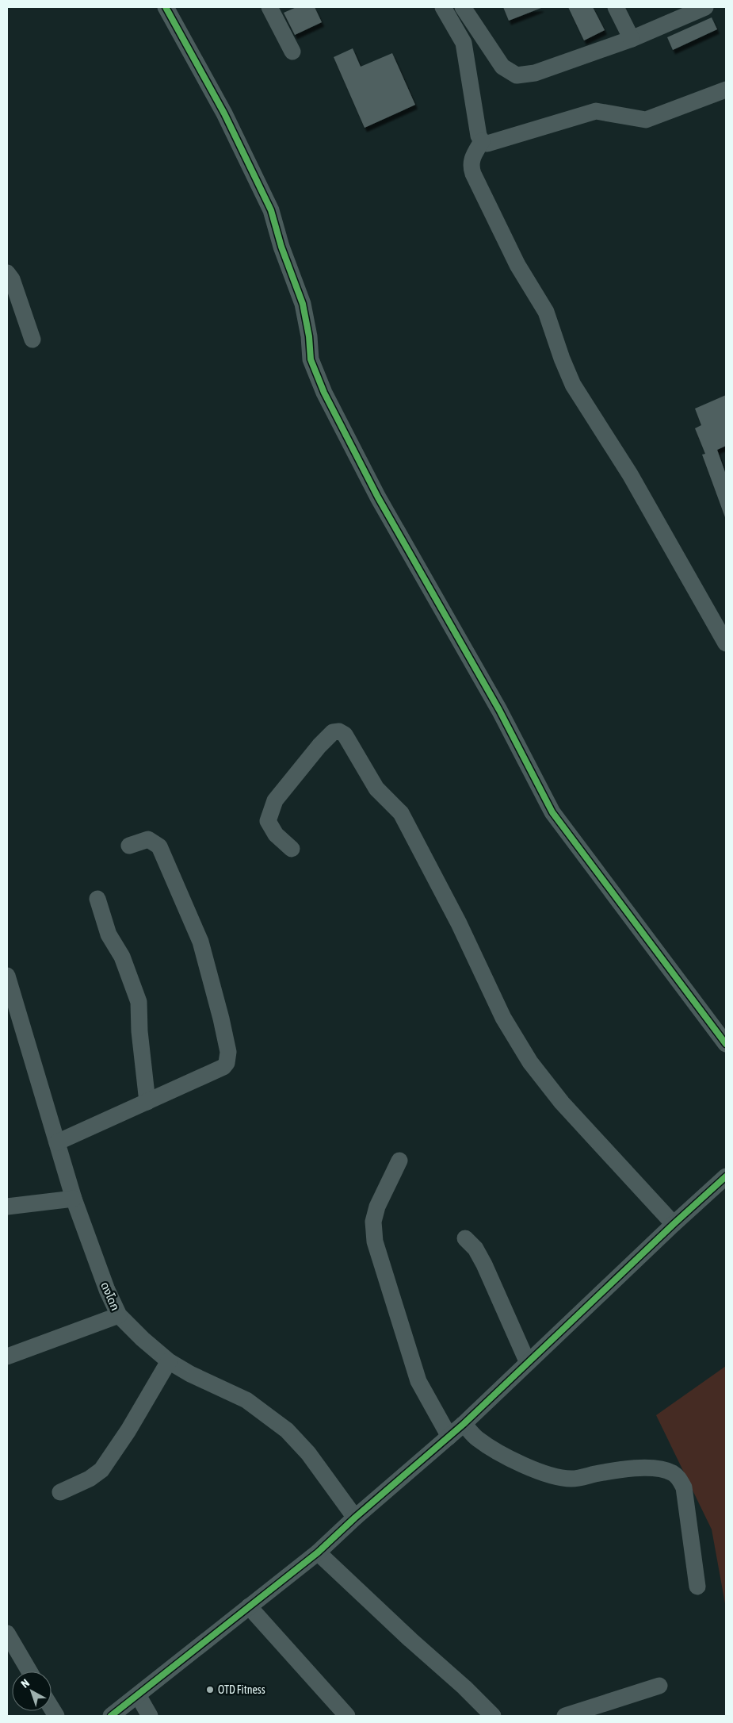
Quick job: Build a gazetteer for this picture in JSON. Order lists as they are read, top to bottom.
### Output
{
  "streets": {
    "street": ["ดงโดก"]
  },
  "places": ["OTD Fitness"],
  "north": "top left"
}
